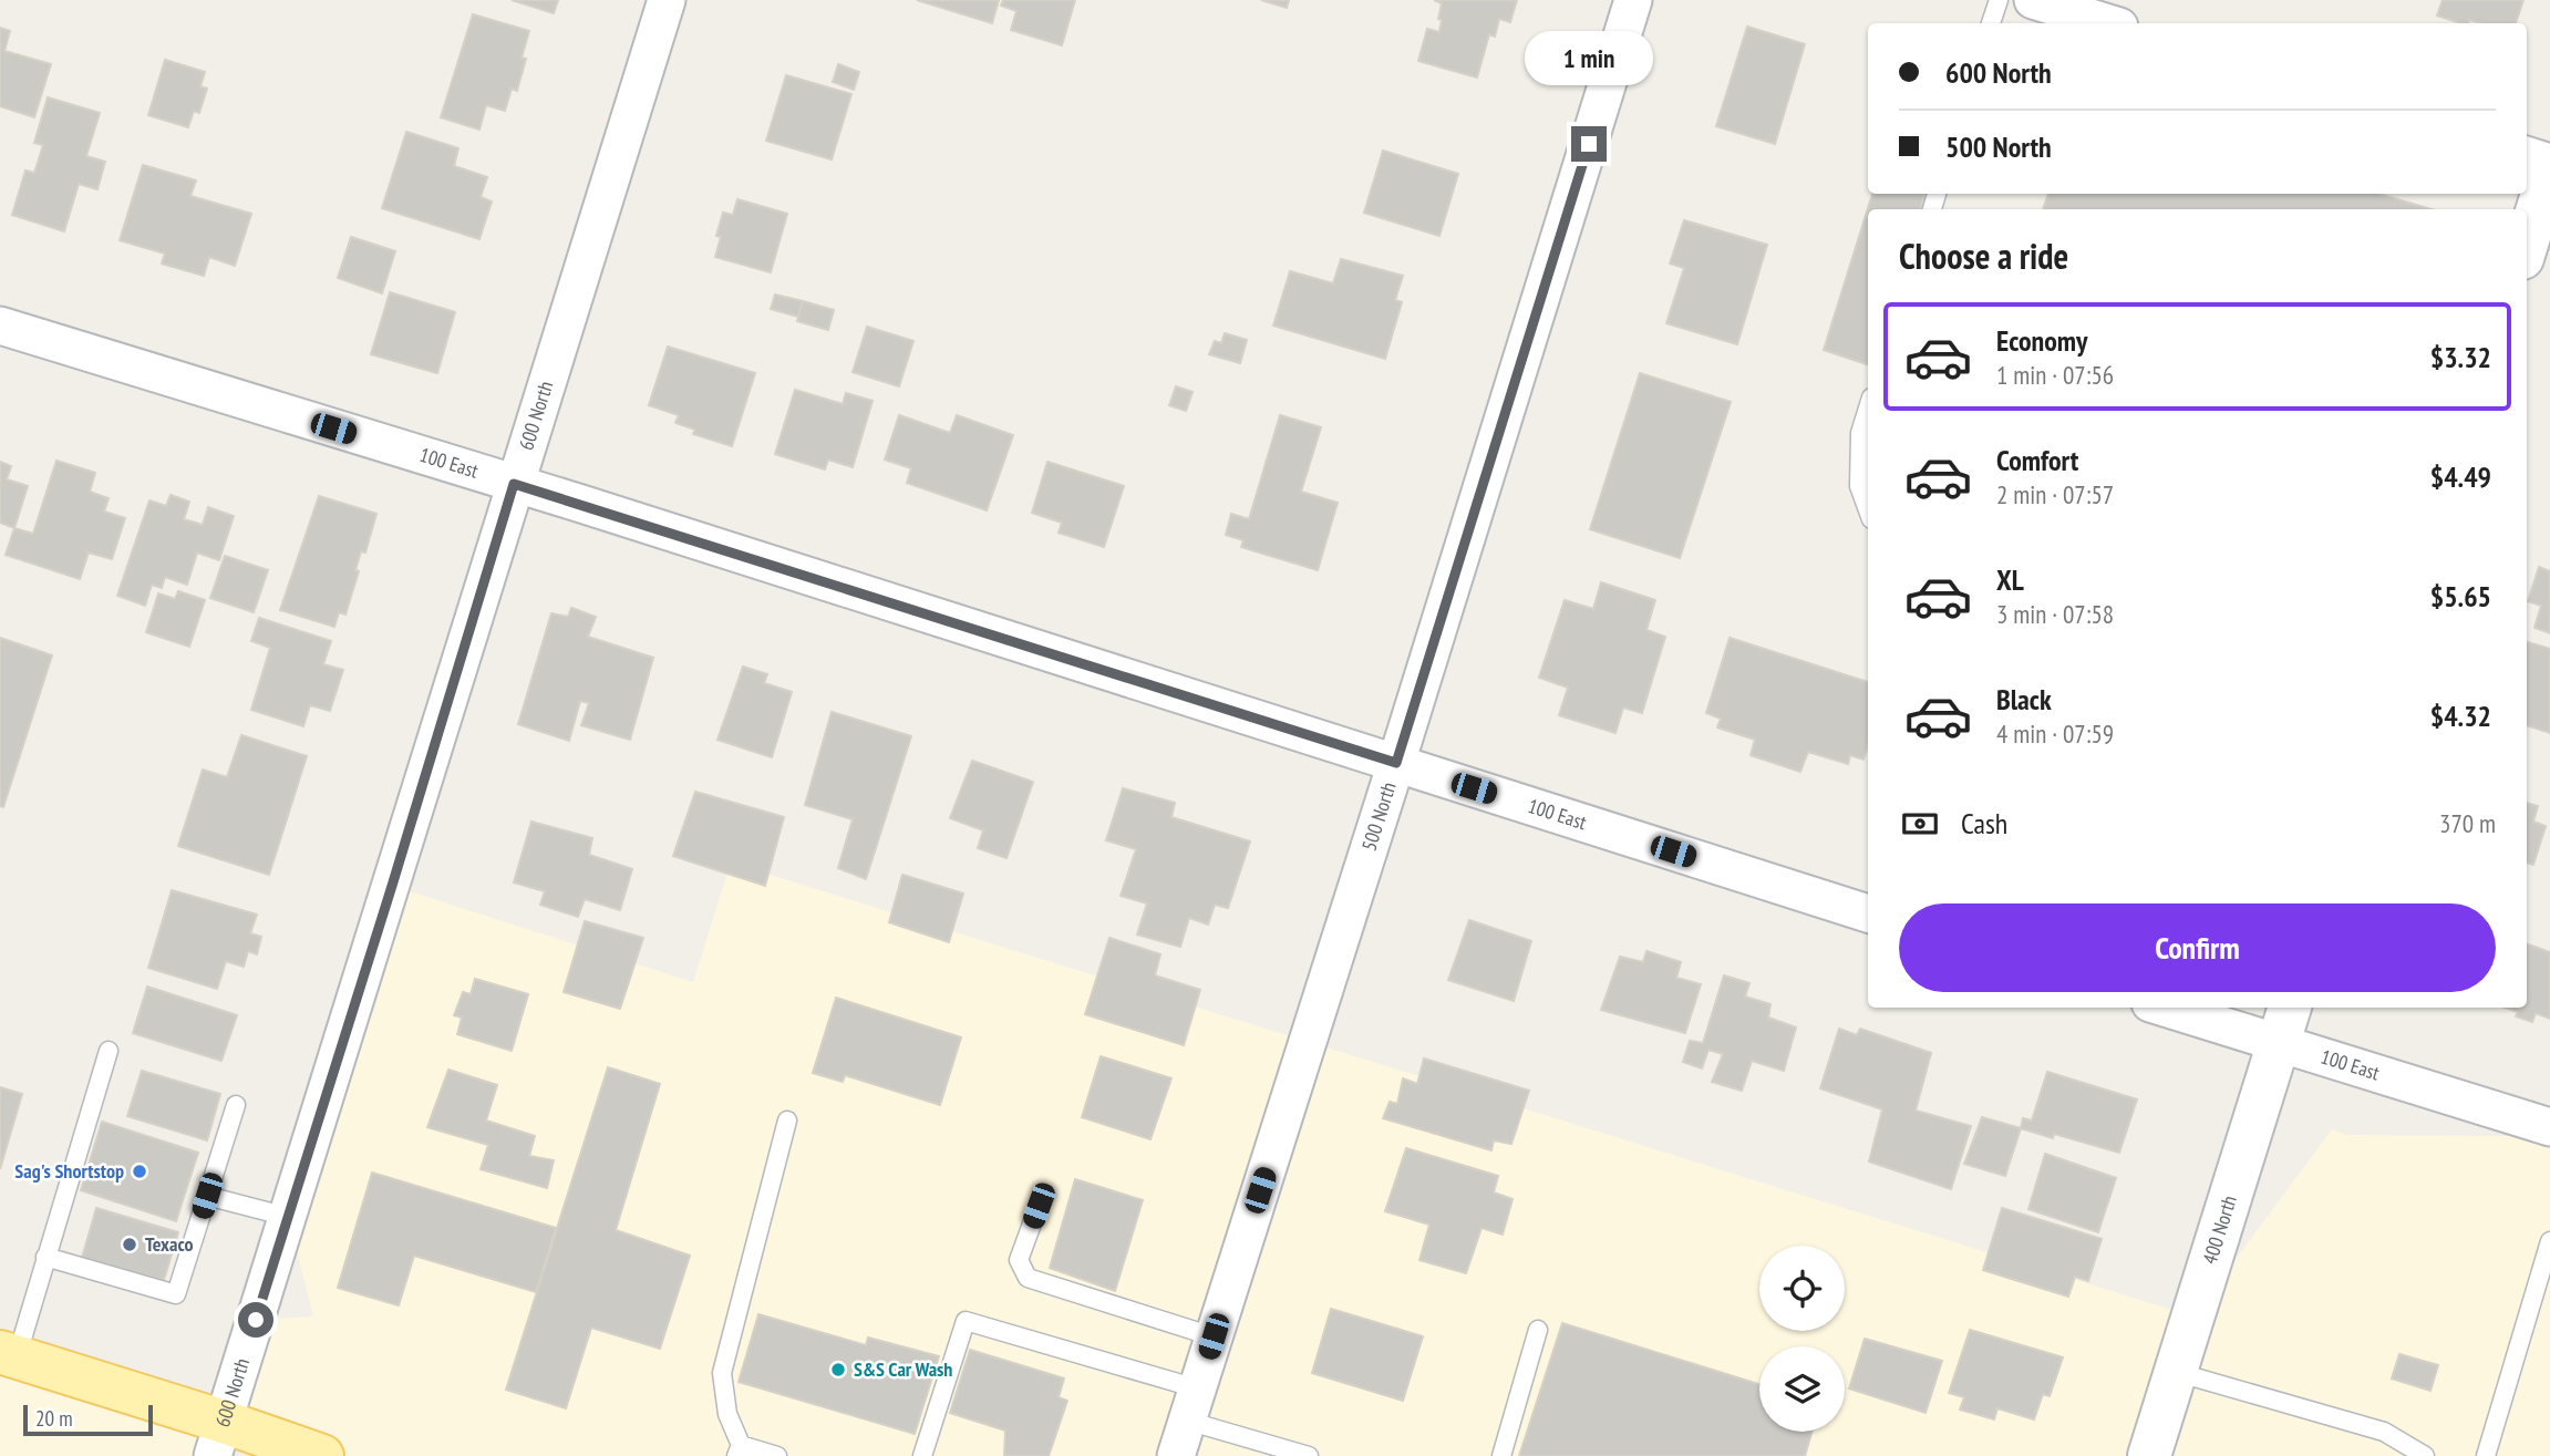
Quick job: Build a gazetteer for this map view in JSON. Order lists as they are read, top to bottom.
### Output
{
  "streets": {
    "main road": ["400 North"],
    "street": ["600 North", "100 East", "500 North"]
  },
  "crossings": [
    ["600 North", "100 East"],
    ["100 East", "500 North"],
    ["100 East", "400 North"]
  ],
  "places": ["Sag's Shortstop", "Texaco", "S&S Car Wash"],
  "scale_bar": "20 m",
  "page": {
    "banner": ["600 North", "500 North"],
    "bubble": "1 min",
    "heading": "Choose a ride",
    "list": [
      {
        "name": "Economy",
        "note": "1 min · 07:56",
        "value": "$3.32"
      },
      {
        "name": "Comfort",
        "note": "2 min · 07:57",
        "value": "$4.49"
      },
      {
        "name": "XL",
        "note": "3 min · 07:58",
        "value": "$5.65"
      },
      {
        "name": "Black",
        "note": "4 min · 07:59",
        "value": "$4.32"
      }
    ],
    "pay": ["Cash", "370 m"],
    "buttons": "Confirm",
    "scale": "20 m"
  }
}
